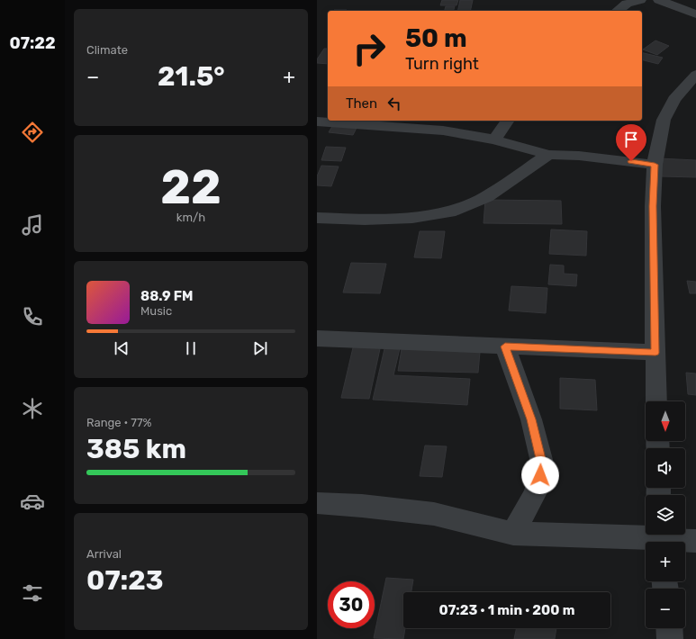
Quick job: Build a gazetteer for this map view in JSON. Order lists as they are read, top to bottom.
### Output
{
  "north": "bottom",
  "page": {
    "tabs": "07:22",
    "tile": [
      "Climate",
      ["22", "km/h"],
      ["Range · 77%", "385 km"],
      ["Arrival", "07:23"]
    ],
    "turn": ["50 m", "Turn right"],
    "heat": ["−", "21.5°", "+"],
    "then": "Then",
    "song": ["88.9 FM", "Music"],
    "map_buttons": ["+", "−"],
    "limit": "30",
    "trip": "07:23 · 1 min · 200 m"
  }
}
